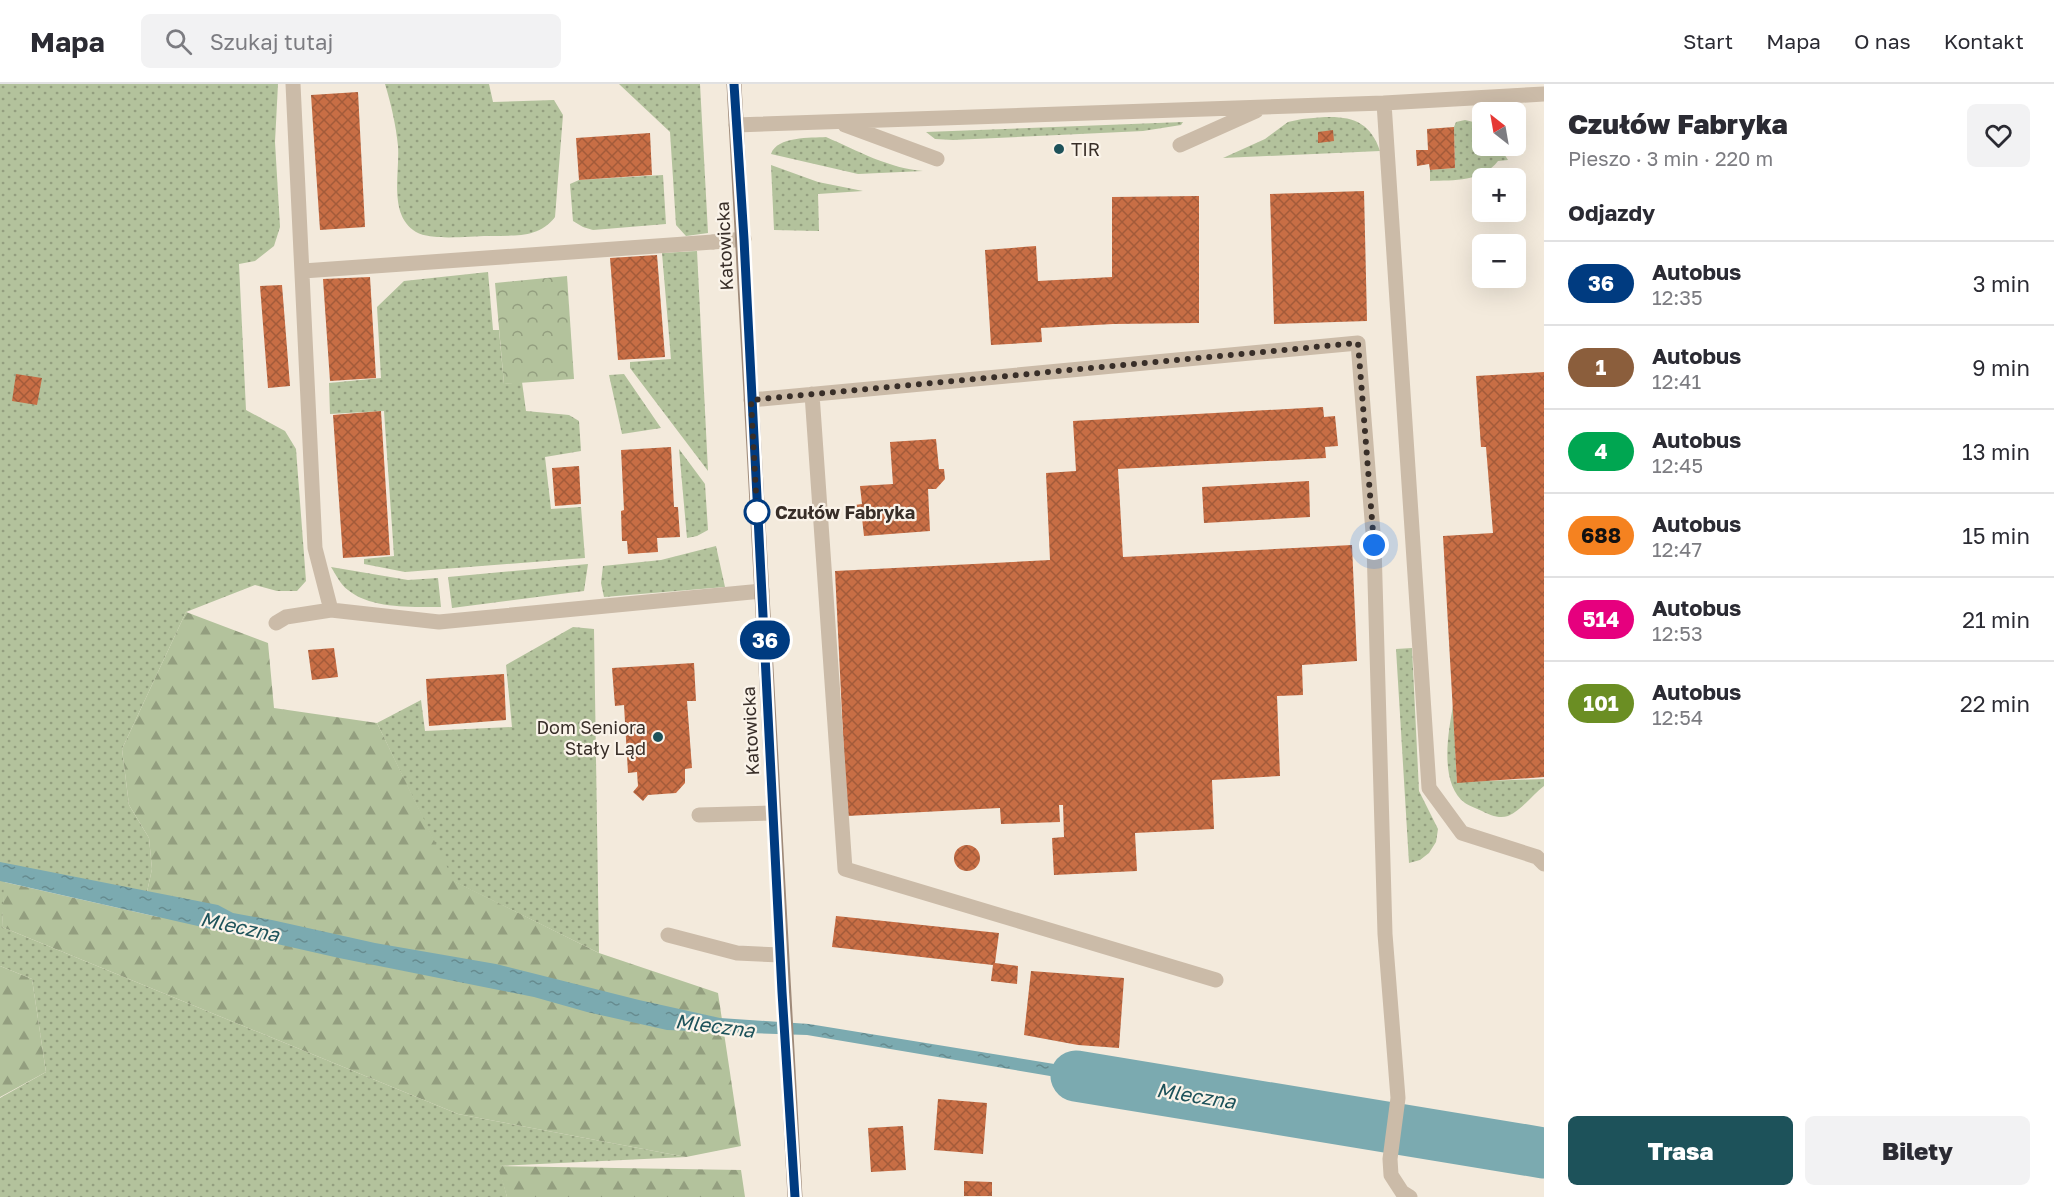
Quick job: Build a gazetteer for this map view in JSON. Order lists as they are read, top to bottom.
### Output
{
  "streets": {
    "main road": ["Katowicka"]
  },
  "water": ["Mleczna"],
  "places": ["TIR", "Czułów Fabryka", "Dom Seniora Stały Ląd"],
  "lines": ["bus line 36"],
  "north": "top left",
  "page": {
    "header": "Mapa",
    "search": "Szukaj tutaj",
    "nav": [
      "Start",
      "Mapa",
      "O nas",
      "Kontakt"
    ],
    "on_map": "36",
    "heading": [
      ["Czułów Fabryka", "Pieszo · 3 min · 220 m"],
      "Odjazdy"
    ],
    "map_buttons": ["+", "−"],
    "list": [
      {
        "mark": "36",
        "name": "Autobus",
        "note": "12:35",
        "value": "3 min"
      },
      {
        "mark": "1",
        "name": "Autobus",
        "note": "12:41",
        "value": "9 min"
      },
      {
        "mark": "4",
        "name": "Autobus",
        "note": "12:45",
        "value": "13 min"
      },
      {
        "mark": "688",
        "name": "Autobus",
        "note": "12:47",
        "value": "15 min"
      },
      {
        "mark": "514",
        "name": "Autobus",
        "note": "12:53",
        "value": "21 min"
      },
      {
        "mark": "101",
        "name": "Autobus",
        "note": "12:54",
        "value": "22 min"
      }
    ],
    "buttons": ["Trasa", "Bilety"]
  }
}
